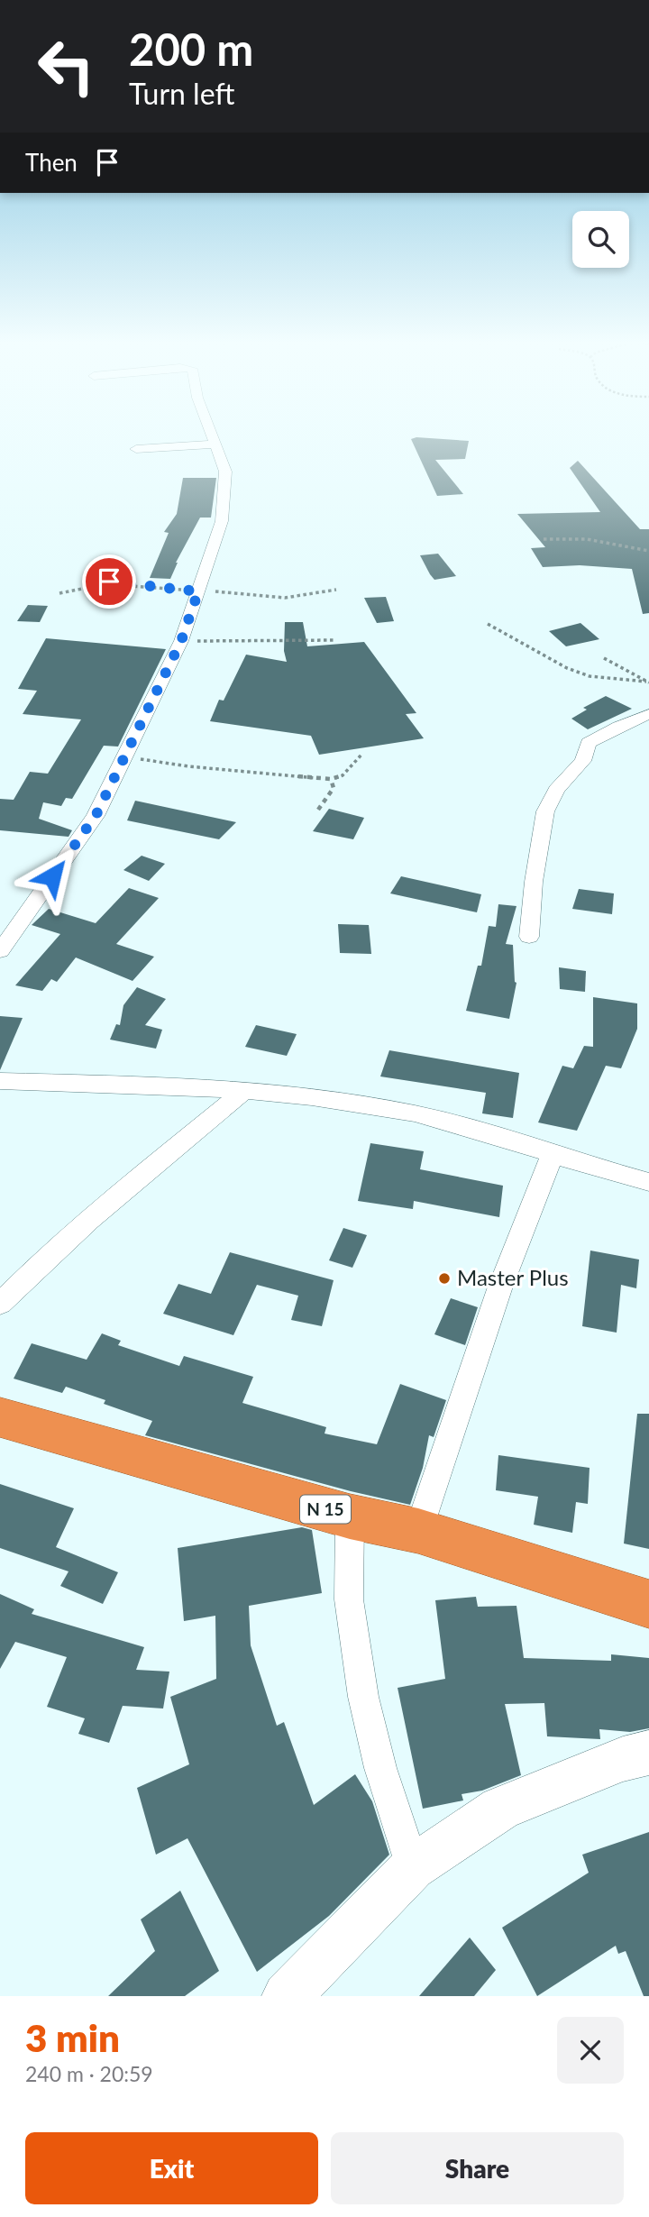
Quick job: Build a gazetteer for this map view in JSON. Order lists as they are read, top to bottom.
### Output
{
  "streets": {
    "highway": ["N 15"]
  },
  "places": ["Master Plus"],
  "page": {
    "turn": ["200 m", "Turn left"],
    "then": "Then",
    "heading": ["3 min", "240 m · 20:59"],
    "buttons": ["Exit", "Share"]
  }
}
